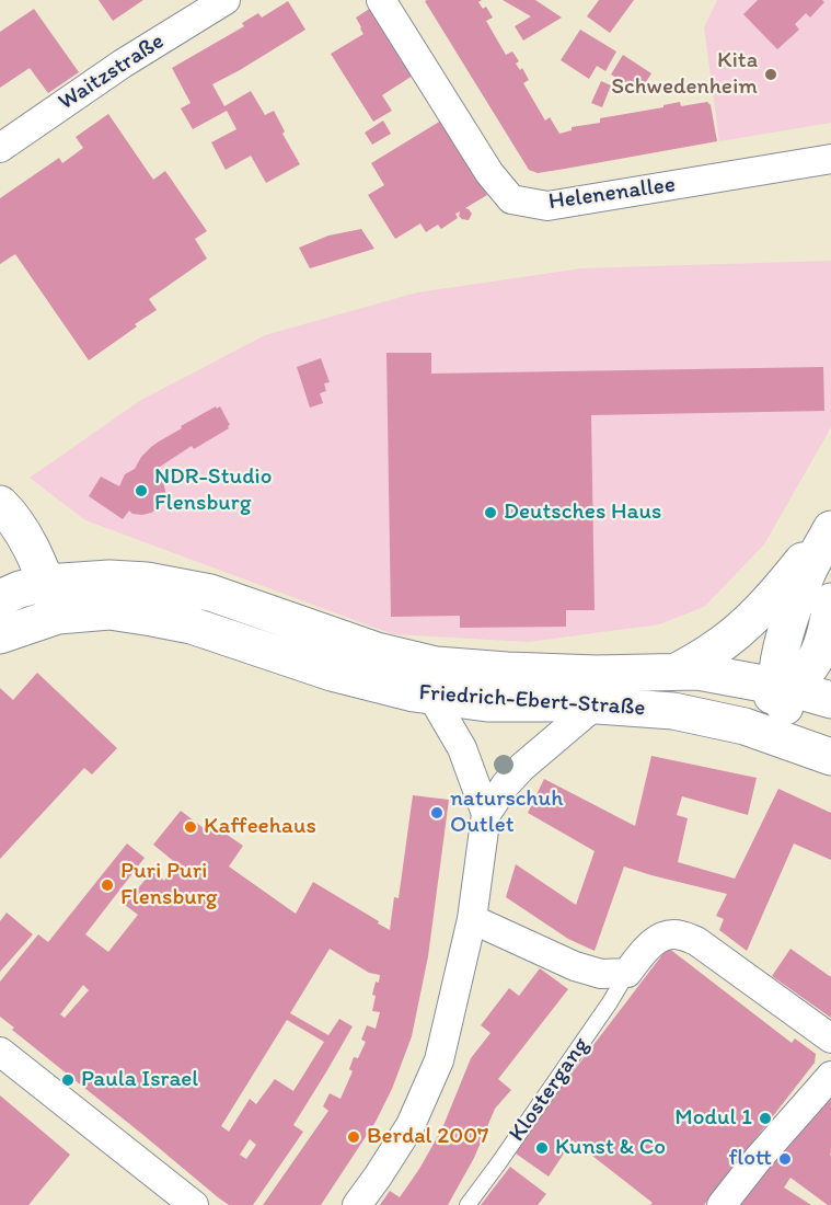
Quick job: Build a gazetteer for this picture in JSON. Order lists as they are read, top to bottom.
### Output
{
  "streets": {
    "main road": ["Friedrich-Ebert-Straße"],
    "street": ["Waitzstraße", "Helenenallee", "Klostergang"]
  },
  "places": [
    "Kita Schwedenheim",
    "NDR-Studio Flensburg",
    "Deutsches Haus",
    "naturschuh Outlet",
    "Kaffeehaus",
    "Puri Puri Flensburg",
    "Paula Israel",
    "Modul 1",
    "Berdal 2007",
    "Kunst & Co",
    "flott"
  ]
}
